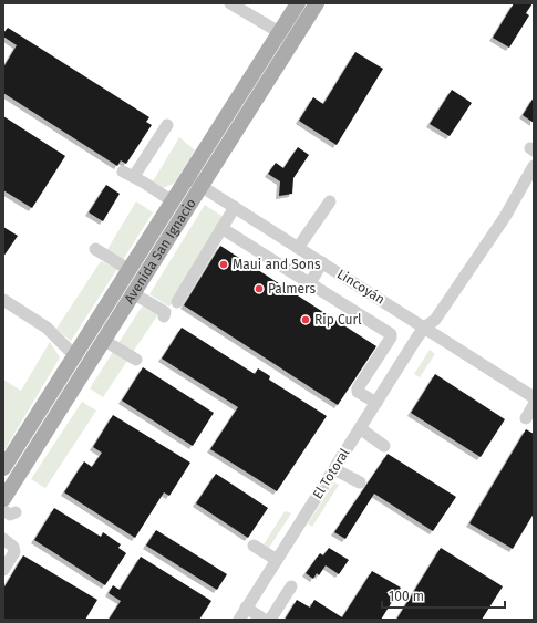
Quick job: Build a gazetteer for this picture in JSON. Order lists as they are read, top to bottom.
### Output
{
  "streets": {
    "main road": ["Avenida San Ignacio"],
    "street": ["Lincoyán", "El Totoral"]
  },
  "crossings": [
    ["Avenida San Ignacio", "Lincoyán"],
    ["Lincoyán", "El Totoral"]
  ],
  "places": ["Maui and Sons", "Palmers", "Rip Curl"],
  "scale_bar": "100 m"
}
